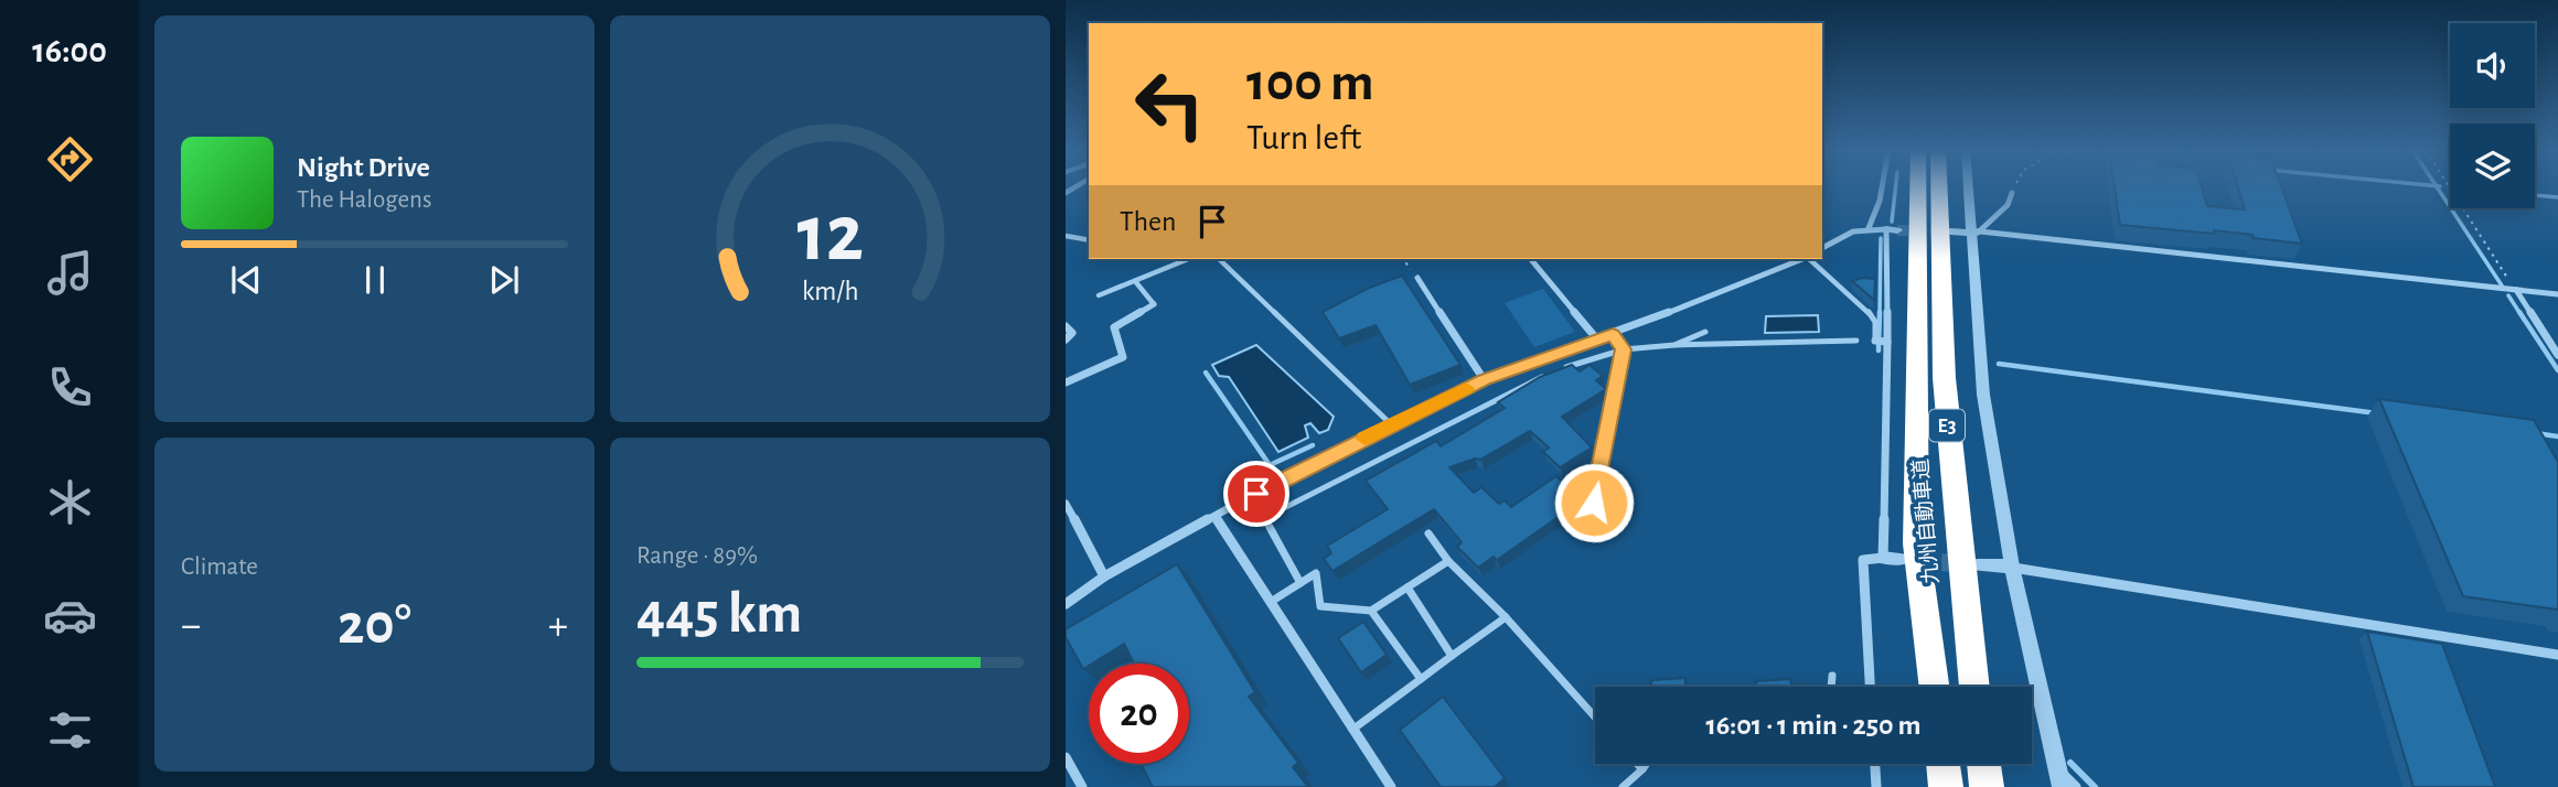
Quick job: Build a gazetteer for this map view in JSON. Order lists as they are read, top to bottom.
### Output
{
  "streets": {
    "highway": ["E3", "九州自動車道"]
  },
  "page": {
    "tabs": "16:00",
    "turn": ["100 m", "Turn left"],
    "song": ["Night Drive", "The Halogens"],
    "then": "Then",
    "tile": [
      "Climate",
      ["Range · 89%", "445 km"]
    ],
    "heat": ["−", "20°", "+"],
    "limit": "20",
    "trip": "16:01 · 1 min · 250 m",
    "gauge": ["12", "km/h"]
  }
}
